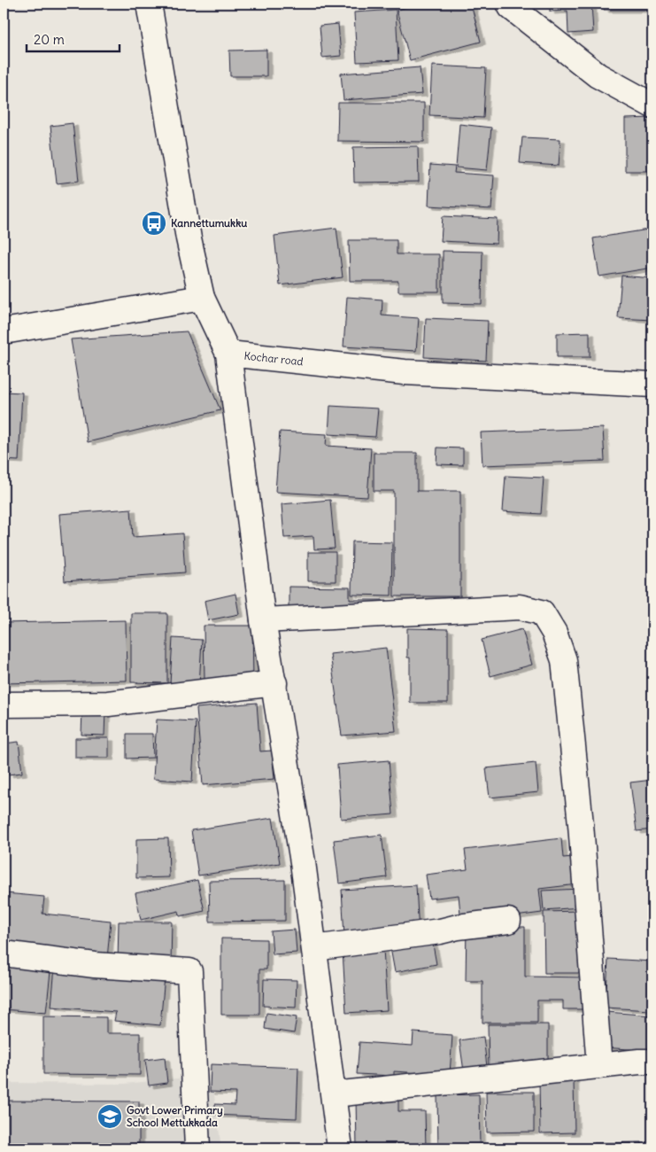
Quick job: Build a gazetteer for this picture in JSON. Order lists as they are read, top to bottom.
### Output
{
  "streets": {
    "street": ["Kochar road"]
  },
  "places": {
    "bus stop": ["Kannettumukku"],
    "school or university": ["Govt Lower Primary School Mettukkada"]
  },
  "scale_bar": "20 m"
}
